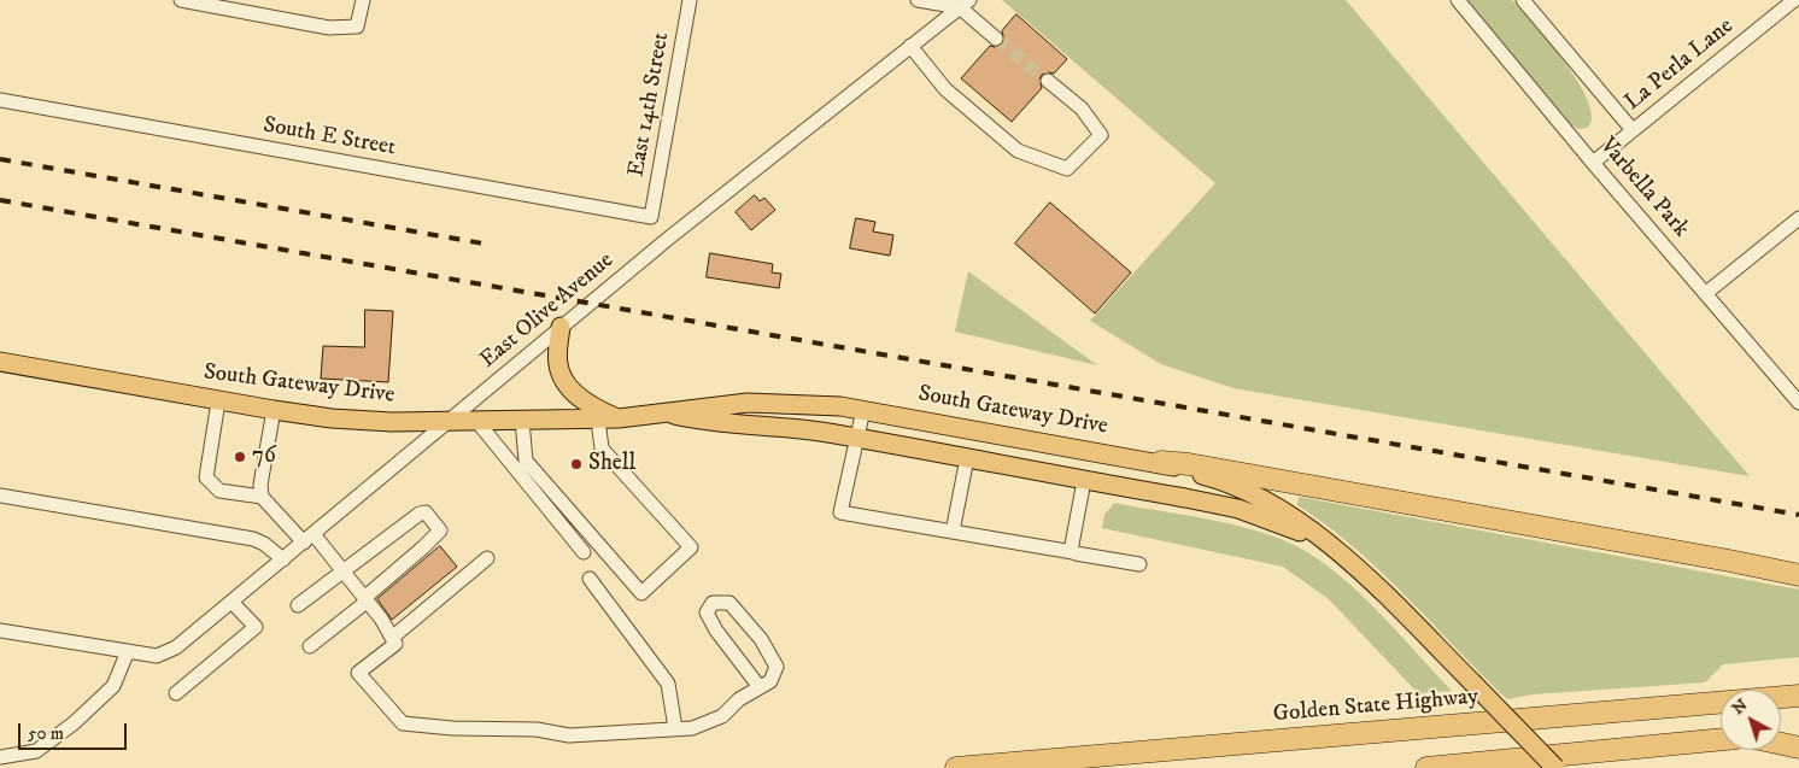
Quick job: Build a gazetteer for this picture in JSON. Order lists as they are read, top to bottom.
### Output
{
  "streets": {
    "highway": ["Golden State Highway"],
    "main road": ["South Gateway Drive"],
    "street": [
      "La Perla Lane",
      "East 14th Street",
      "South E Street",
      "Varbella Park",
      "East Olive Avenue"
    ]
  },
  "crossings": [
    ["La Perla Lane", "Varbella Park"],
    ["East 14th Street", "South E Street"],
    ["East Olive Avenue", "South Gateway Drive"]
  ],
  "places": ["76", "Shell"],
  "scale_bar": "50 m",
  "north": "top left"
}
